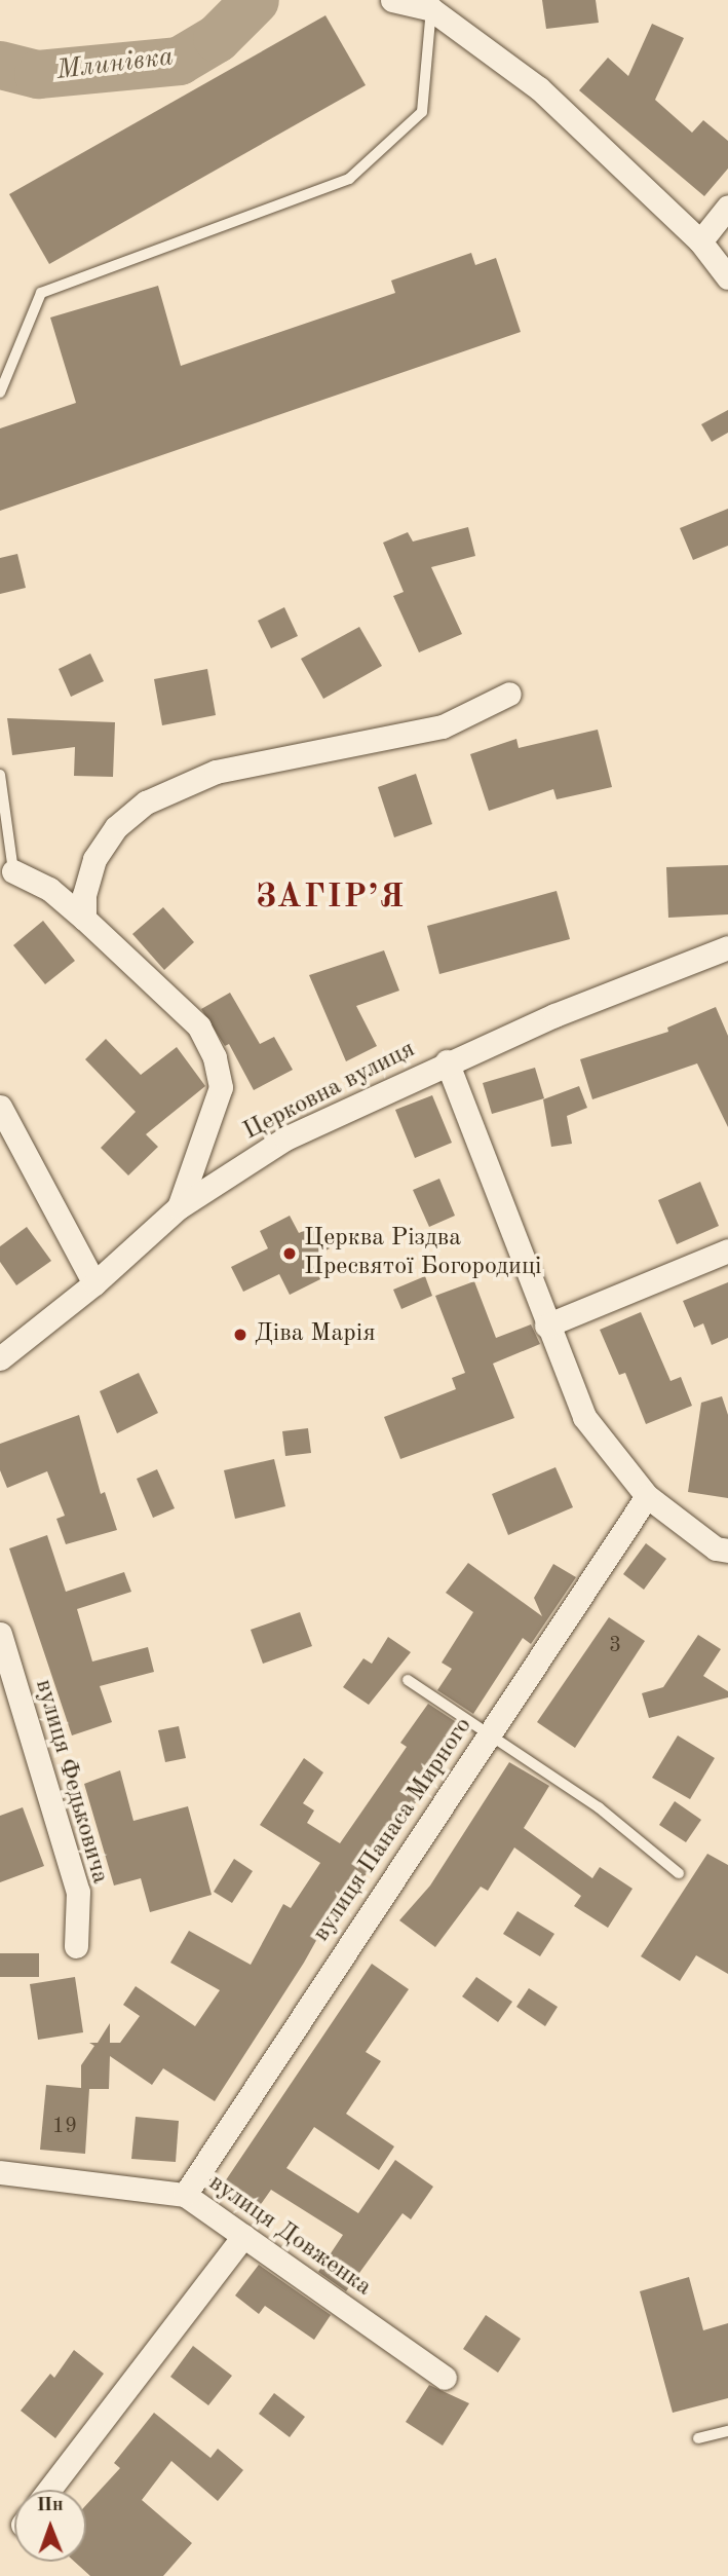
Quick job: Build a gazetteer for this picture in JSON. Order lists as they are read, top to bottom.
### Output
{
  "streets": {
    "street": [
      "Церковна вулиця",
      "вулиця Федьковича",
      "вулиця Панаса Мирного",
      "вулиця Довженка"
    ]
  },
  "crossings": [
    ["вулиця Панаса Мирного", "вулиця Довженка"]
  ],
  "districts": ["ЗАГІР’Я"],
  "water": ["Млинівка"],
  "places": ["Церква Різдва Пресвятої Богородиці", "Діва Марія"],
  "house_numbers": ["3", "19"],
  "north": "top"
}
